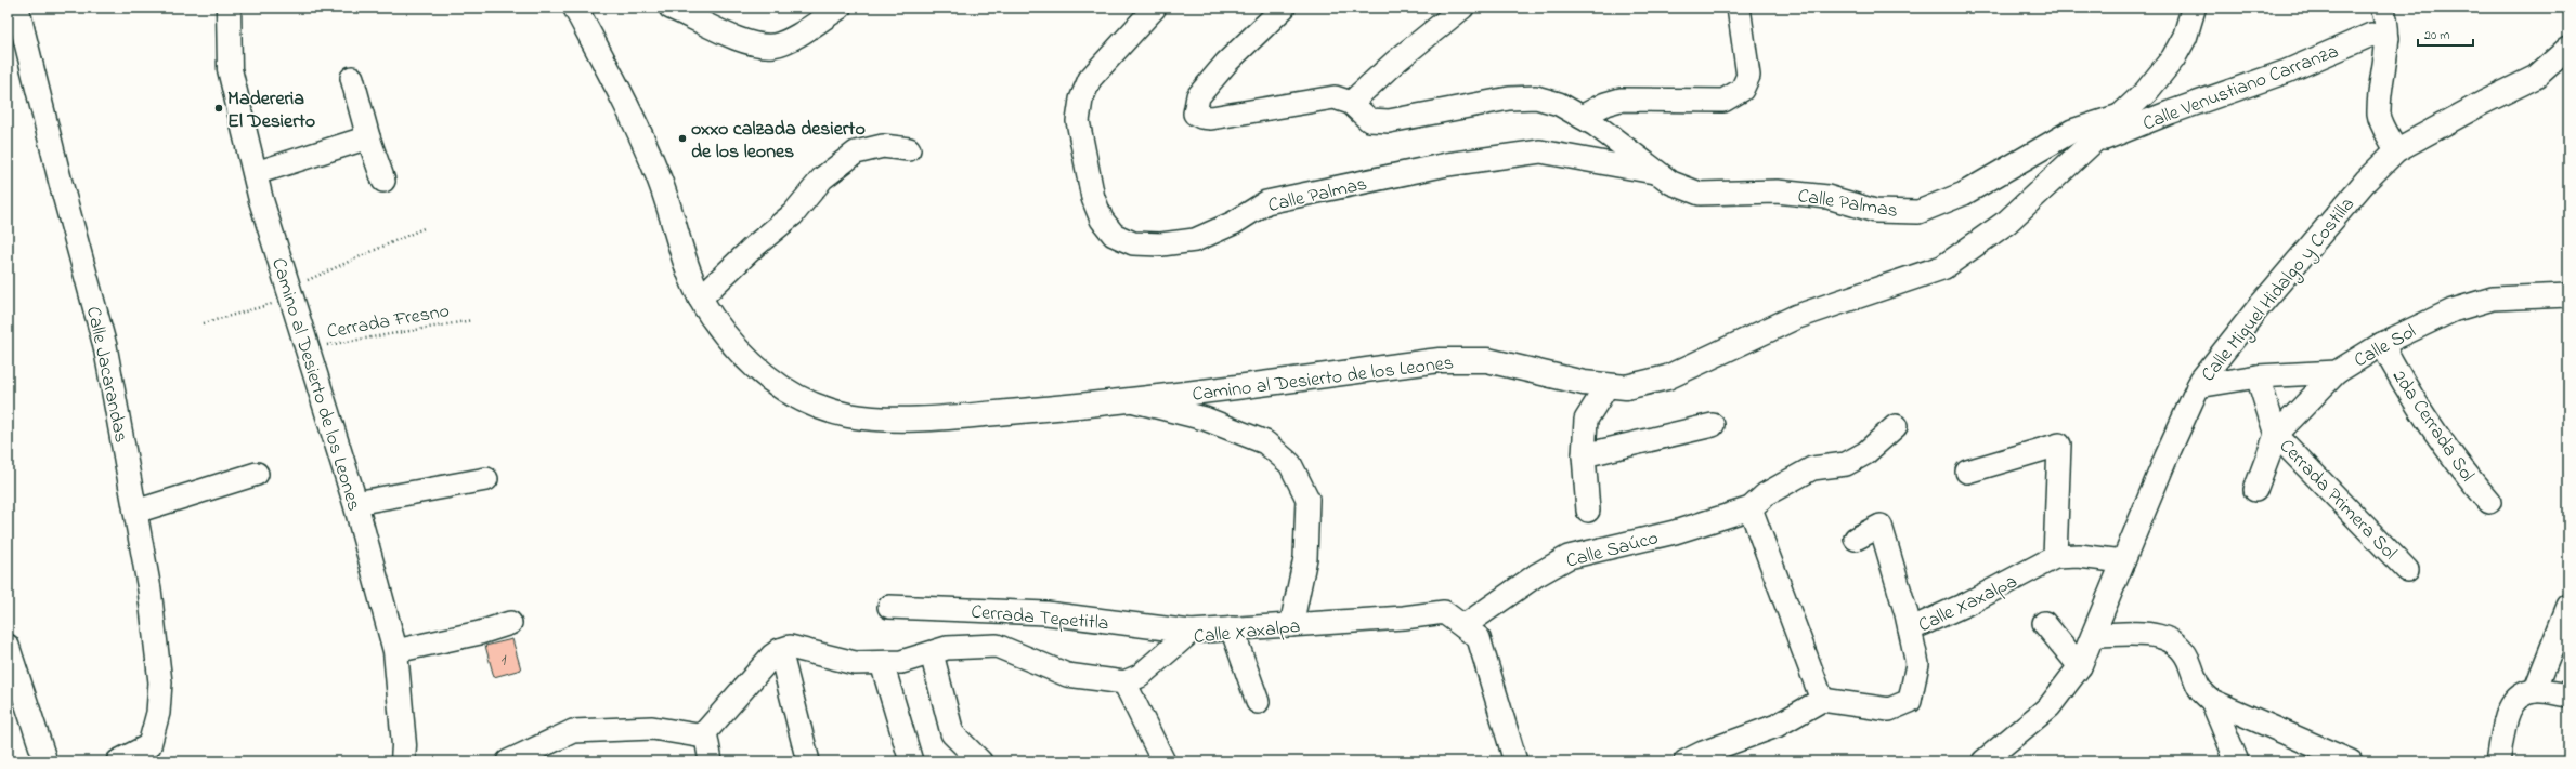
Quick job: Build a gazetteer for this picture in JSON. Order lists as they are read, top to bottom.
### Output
{
  "streets": {
    "main road": ["Camino al Desierto de los Leones"],
    "street": [
      "Calle Venustiano Carranza",
      "Calle Palmas",
      "Calle Miguel Hidalgo y Costilla",
      "Calle Sol",
      "Calle Jacarandas",
      "2da Cerrada Sol",
      "Cerrada Primera Sol",
      "Calle Saúco",
      "Calle Xaxalpa",
      "Cerrada Tepetitla"
    ],
    "path": ["Cerrada Fresno"]
  },
  "crossings": [
    ["Calle Venustiano Carranza", "Camino al Desierto de los Leones"],
    ["Calle Palmas", "Camino al Desierto de los Leones"],
    ["Calle Miguel Hidalgo y Costilla", "Calle Sol"],
    ["Calle Miguel Hidalgo y Costilla", "Calle Xaxalpa"],
    ["Cerrada Fresno", "Camino al Desierto de los Leones"],
    ["Calle Sol", "2da Cerrada Sol"],
    ["Calle Sol", "Cerrada Primera Sol"],
    ["Calle Saúco", "Calle Xaxalpa"],
    ["Calle Xaxalpa", "Cerrada Tepetitla"]
  ],
  "places": ["Madereria El Desierto", "oxxo calzada desierto de los leones"],
  "house_numbers": ["1"],
  "scale_bar": "20 m"
}
